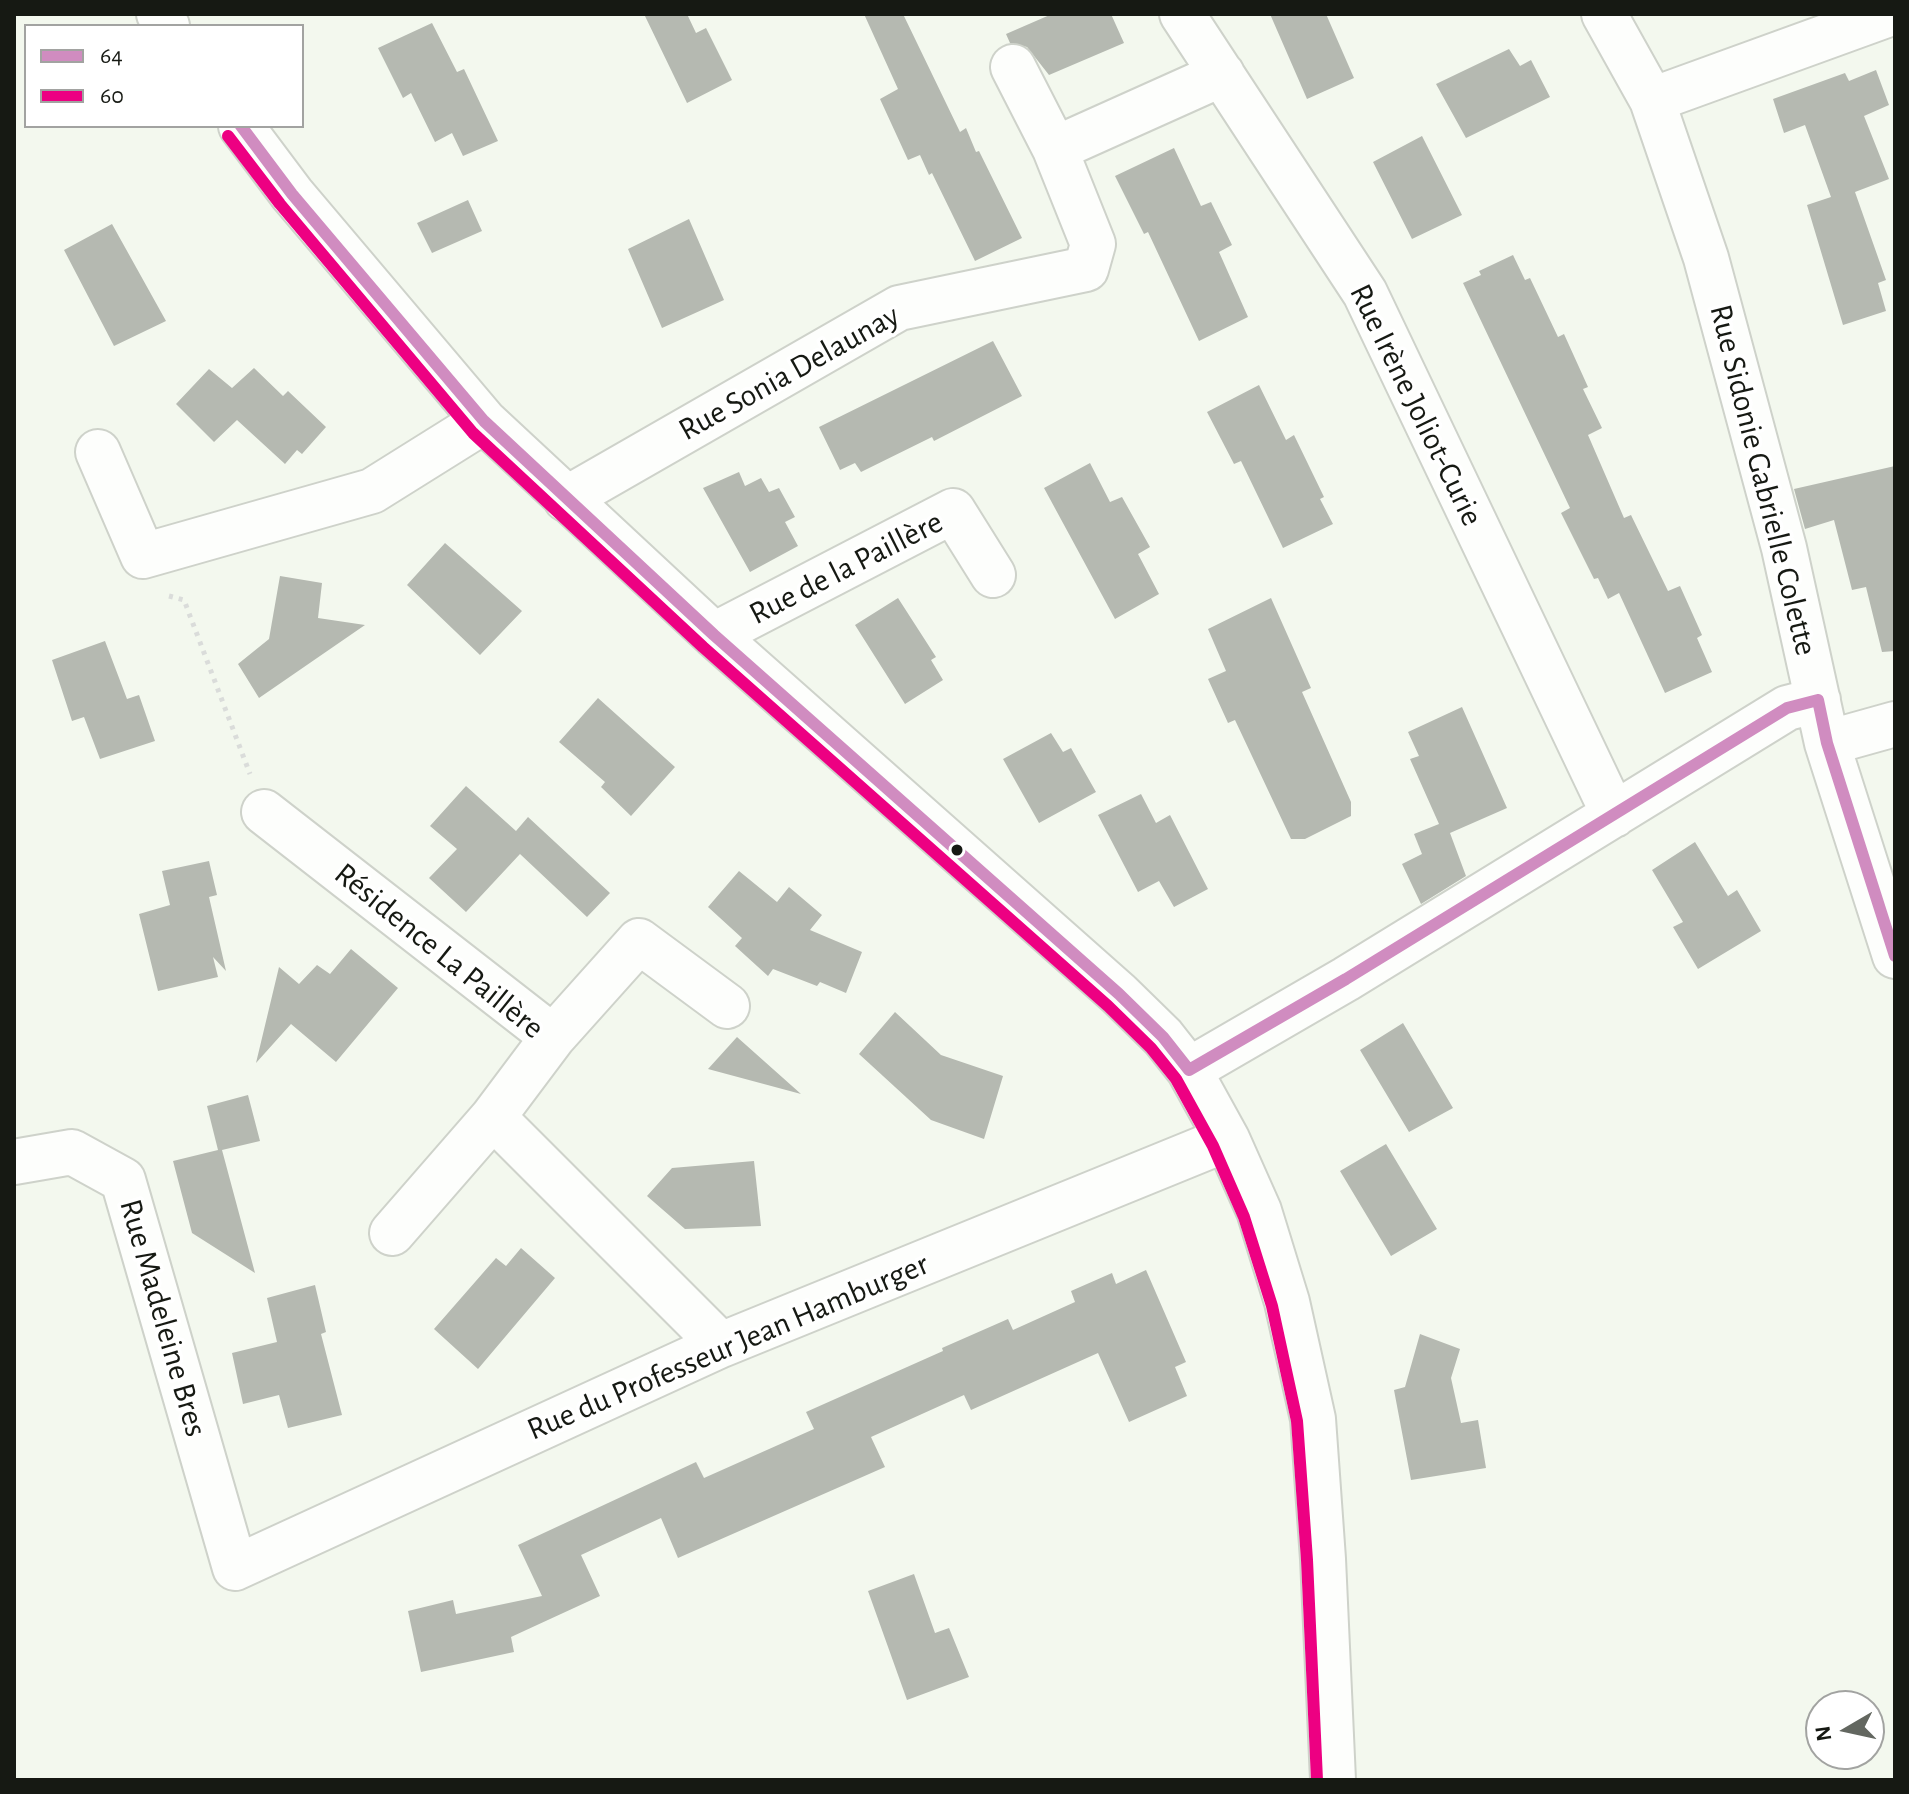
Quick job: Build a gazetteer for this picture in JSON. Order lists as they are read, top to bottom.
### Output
{
  "streets": {
    "street": [
      "Rue Sonia Delaunay",
      "Rue Irène Joliot-Curie",
      "Rue Sidonie Gabrielle Colette",
      "Rue de la Paillère",
      "Résidence La Paillère",
      "Rue Madeleine Bres",
      "Rue du Professeur Jean Hamburger"
    ]
  },
  "crossings": [
    ["Rue Sonia Delaunay", "Rue de la Paillère"],
    ["Rue de la Paillère", "Rue du Professeur Jean Hamburger"],
    ["Rue Madeleine Bres", "Rue du Professeur Jean Hamburger"]
  ],
  "lines": ["transit line 64", "transit line 60"],
  "legend": ["64", "60"],
  "north": "left"
}
